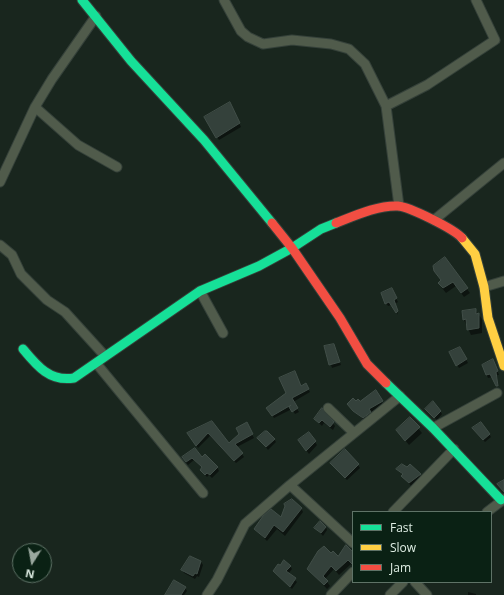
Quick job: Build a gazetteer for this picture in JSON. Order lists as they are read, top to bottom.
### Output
{
  "legend": ["Fast", "Slow", "Jam"],
  "north": "bottom"
}
